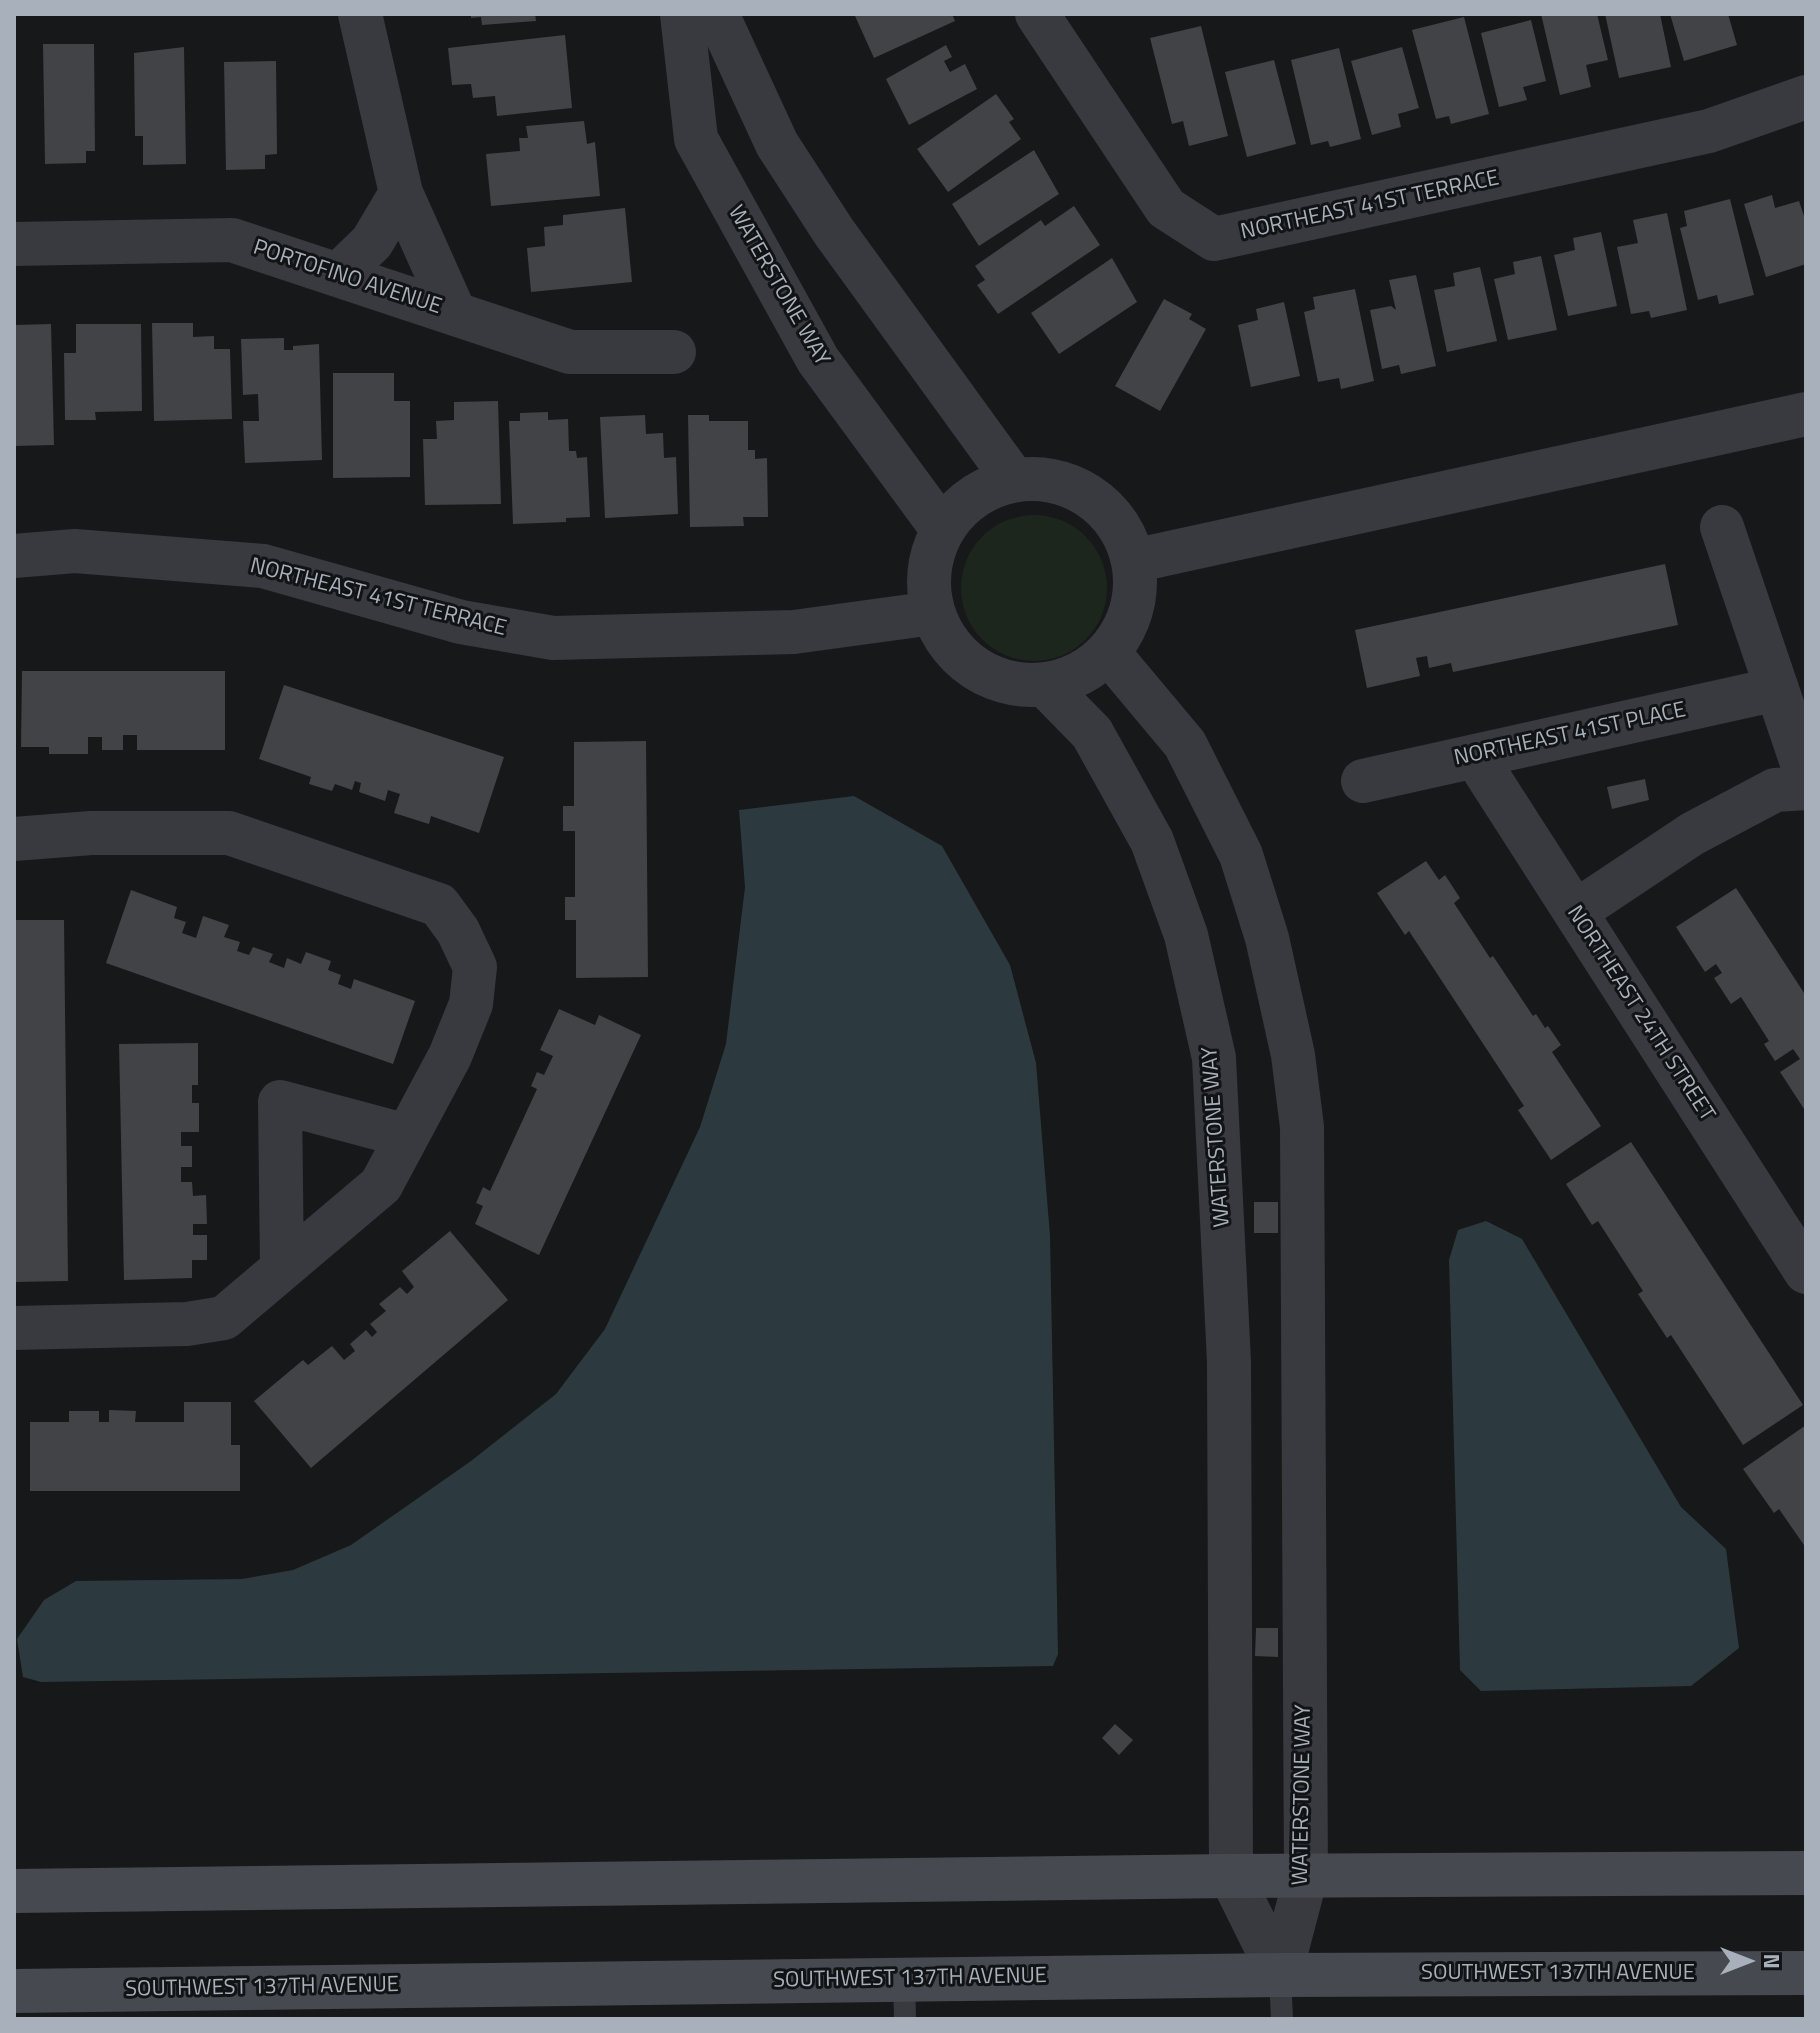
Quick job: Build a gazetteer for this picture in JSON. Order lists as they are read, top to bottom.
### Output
{
  "streets": {
    "main road": ["SOUTHWEST 137TH AVENUE"],
    "street": [
      "NORTHEAST 41ST TERRACE",
      "PORTOFINO AVENUE",
      "WATERSTONE WAY",
      "NORTHEAST 41ST PLACE",
      "NORTHEAST 24TH STREET"
    ]
  },
  "crossings": [
    ["NORTHEAST 41ST TERRACE", "WATERSTONE WAY"],
    ["WATERSTONE WAY", "SOUTHWEST 137TH AVENUE"],
    ["NORTHEAST 41ST PLACE", "NORTHEAST 24TH STREET"]
  ],
  "north": "right"
}
